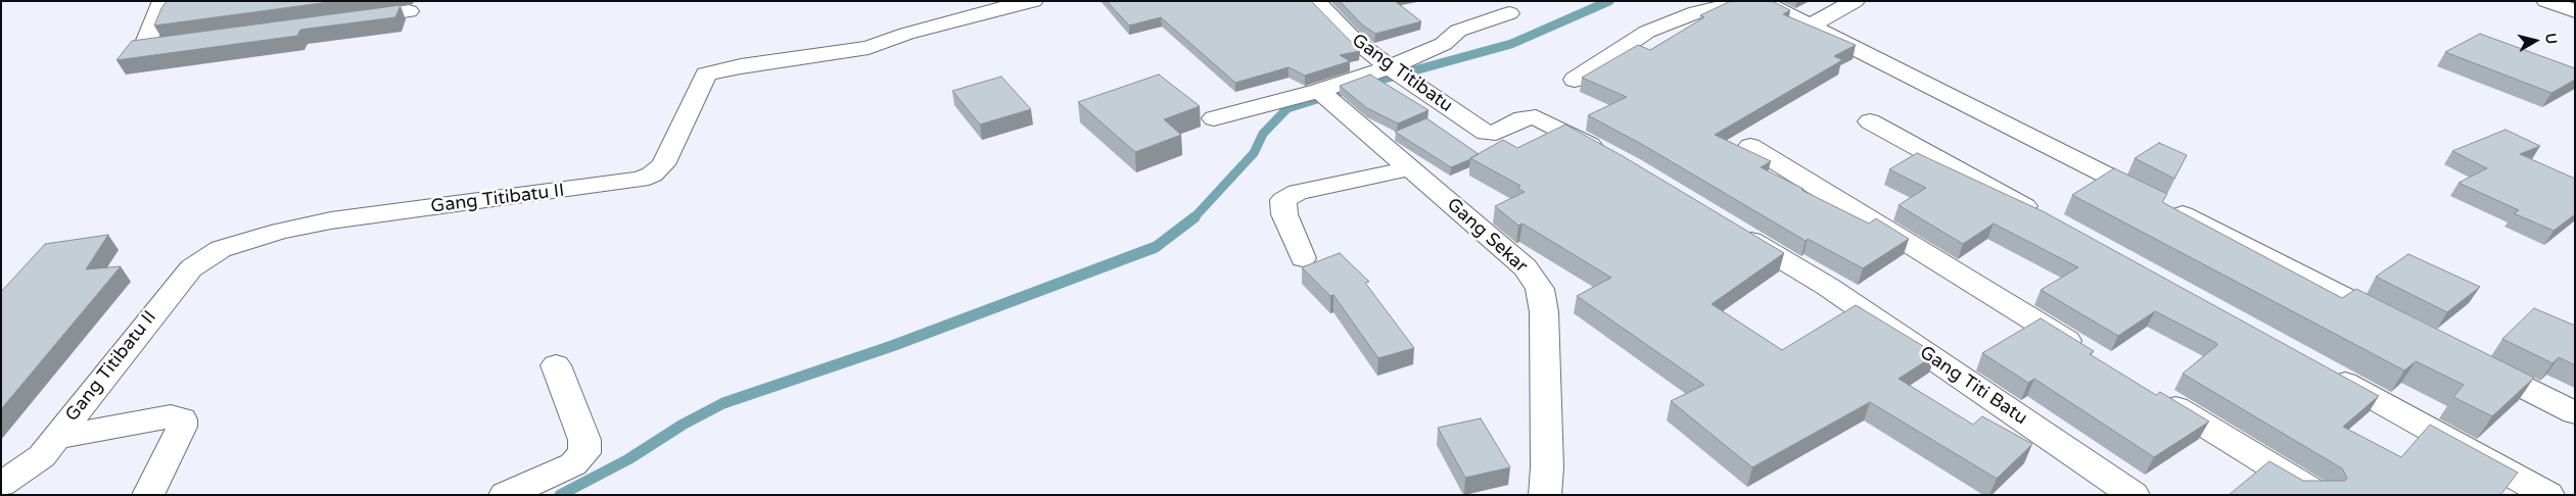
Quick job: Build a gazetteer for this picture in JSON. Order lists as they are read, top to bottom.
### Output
{
  "streets": {
    "street": [
      "Gang Titibatu",
      "Gang Titibatu II",
      "Gang Sekar",
      "Gang Titi Batu"
    ]
  },
  "north": "right"
}
